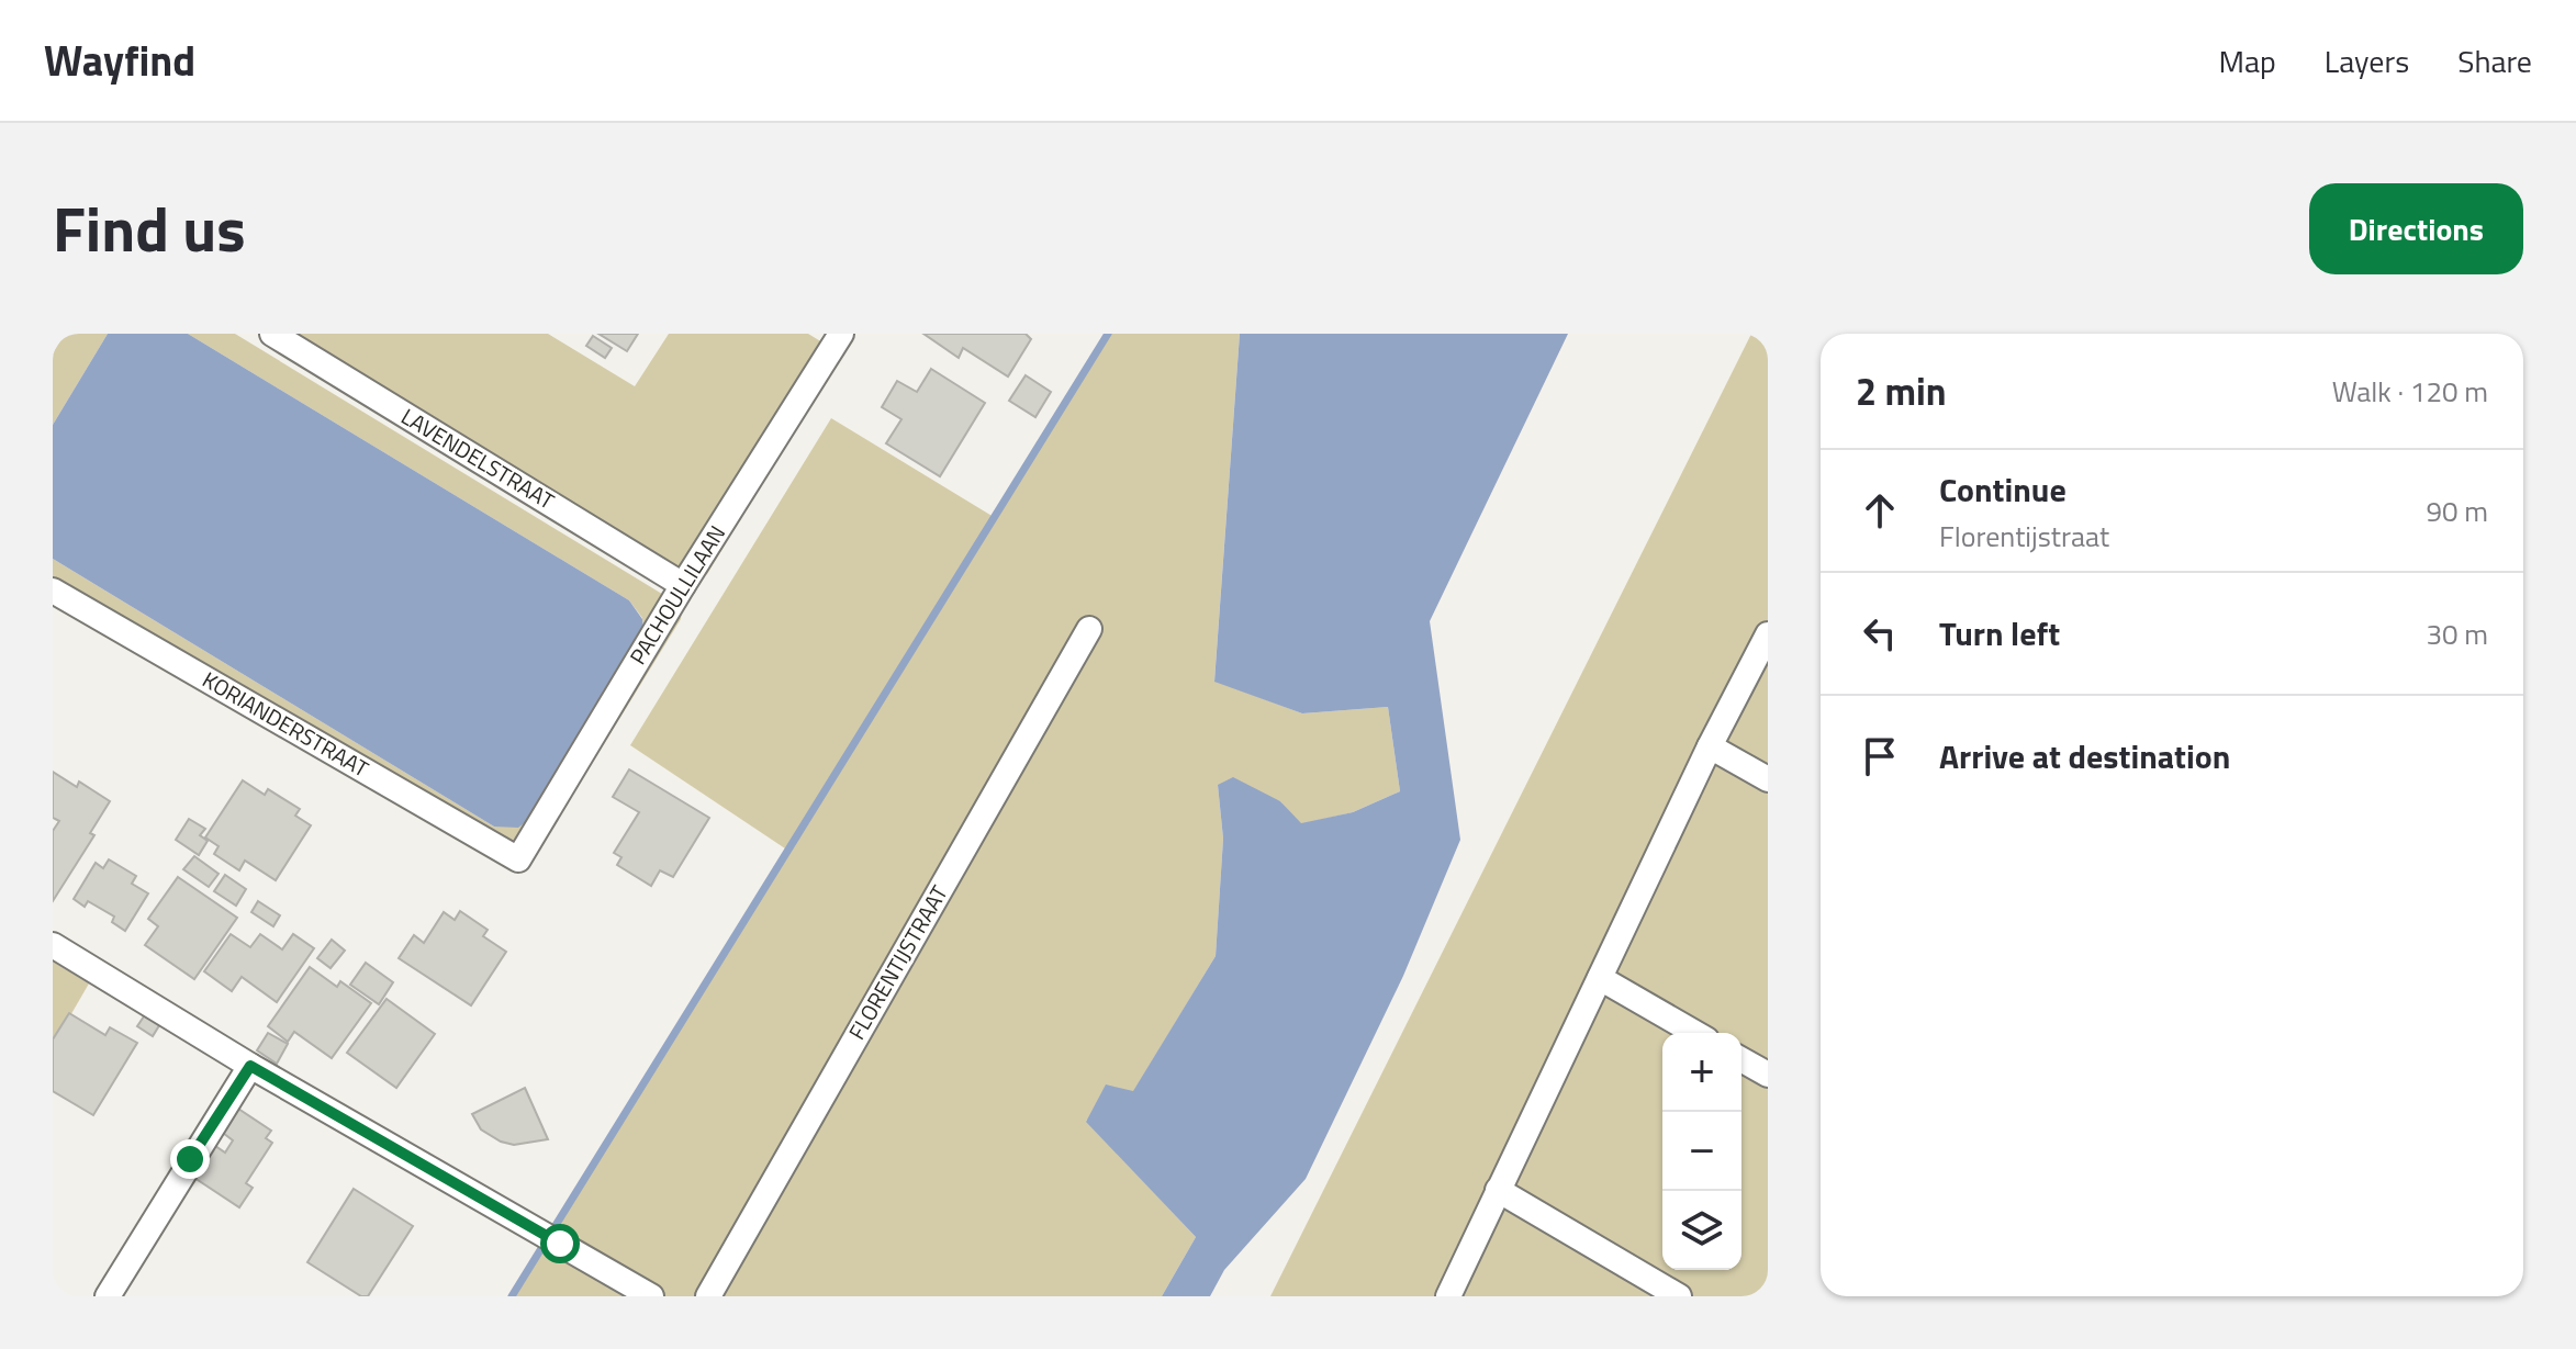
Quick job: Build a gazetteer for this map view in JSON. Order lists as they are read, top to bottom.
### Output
{
  "streets": {
    "street": [
      "LAVENDELSTRAAT",
      "PACHOULLILAAN",
      "KORIANDERSTRAAT",
      "FLORENTIJSTRAAT"
    ]
  },
  "crossings": [
    ["LAVENDELSTRAAT", "PACHOULLILAAN"],
    ["PACHOULLILAAN", "KORIANDERSTRAAT"]
  ],
  "page": {
    "header": "Wayfind",
    "nav": ["Map", "Layers", "Share"],
    "title": "Find us",
    "buttons": "Directions",
    "heading": ["2 min", "Walk · 120 m"],
    "list": [
      ["Continue", "Florentijstraat", "90 m"],
      ["Turn left", "30 m"],
      "Arrive at destination"
    ],
    "map_buttons": ["+", "−"]
  }
}
